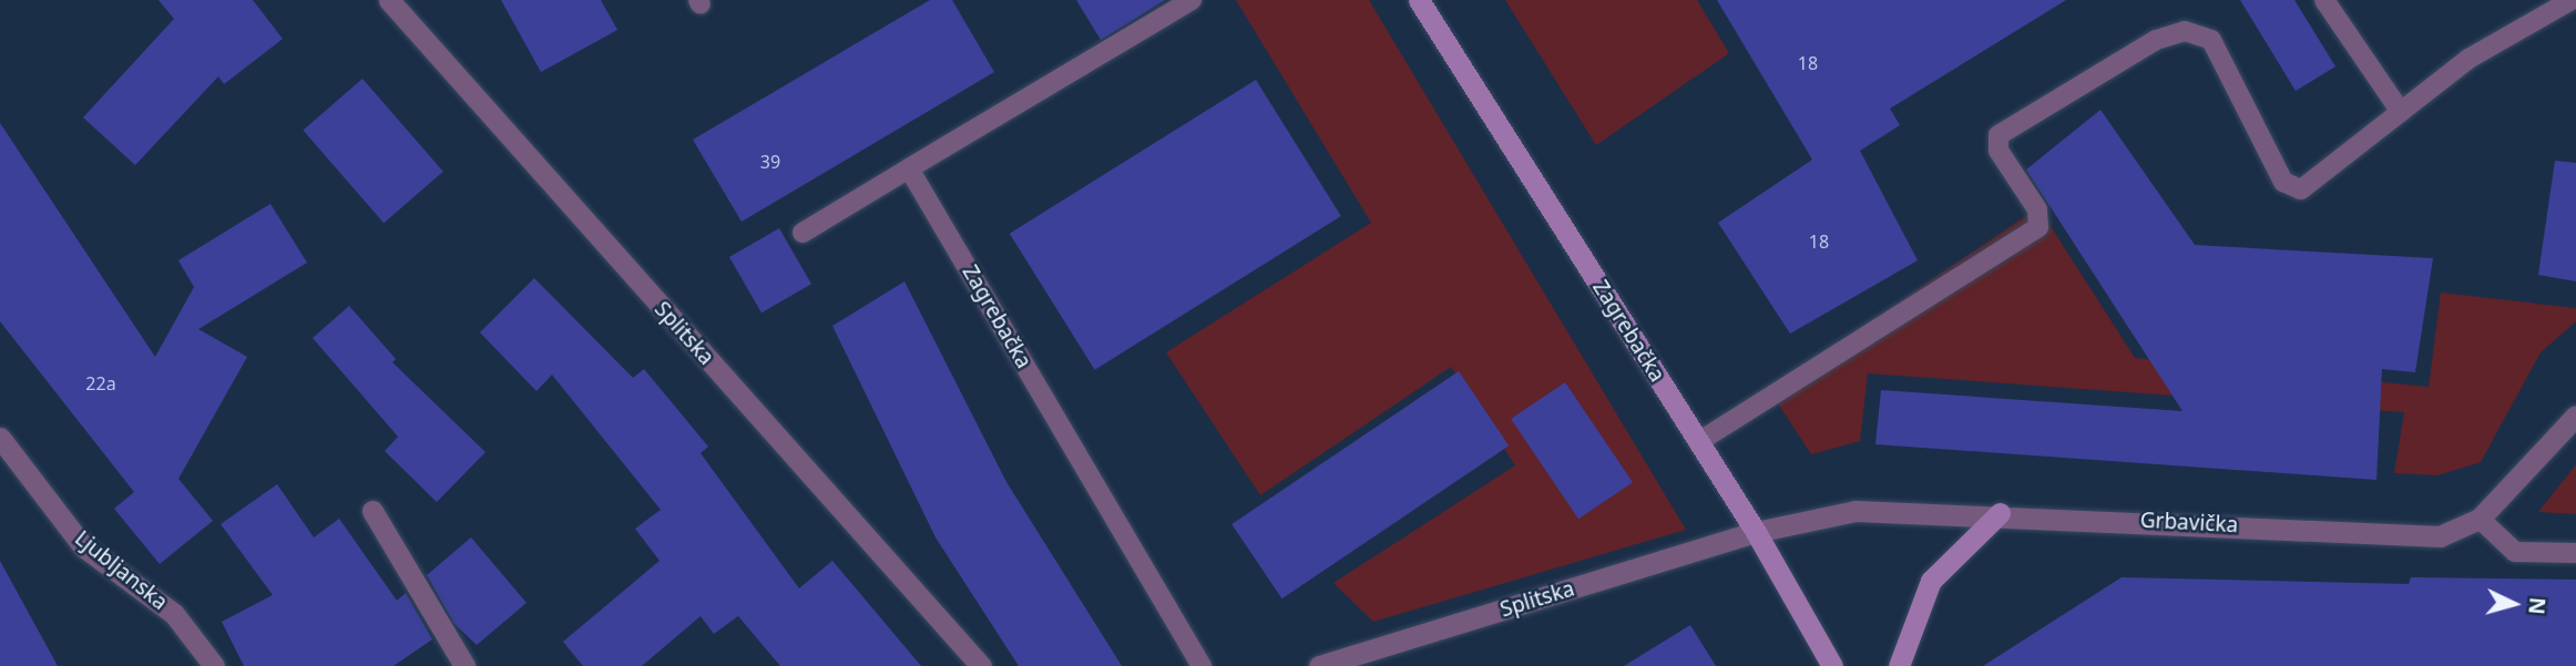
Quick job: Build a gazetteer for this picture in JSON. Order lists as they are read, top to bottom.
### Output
{
  "streets": {
    "main road": ["Zagrebačka"],
    "street": ["Splitska", "Grbavička", "Ljubljanska"]
  },
  "crossings": [
    ["Zagrebačka", "Splitska"],
    ["Zagrebačka", "Grbavička"],
    ["Splitska", "Grbavička"]
  ],
  "house_numbers": [
    "18",
    "39",
    "18",
    "22a"
  ],
  "north": "right"
}
